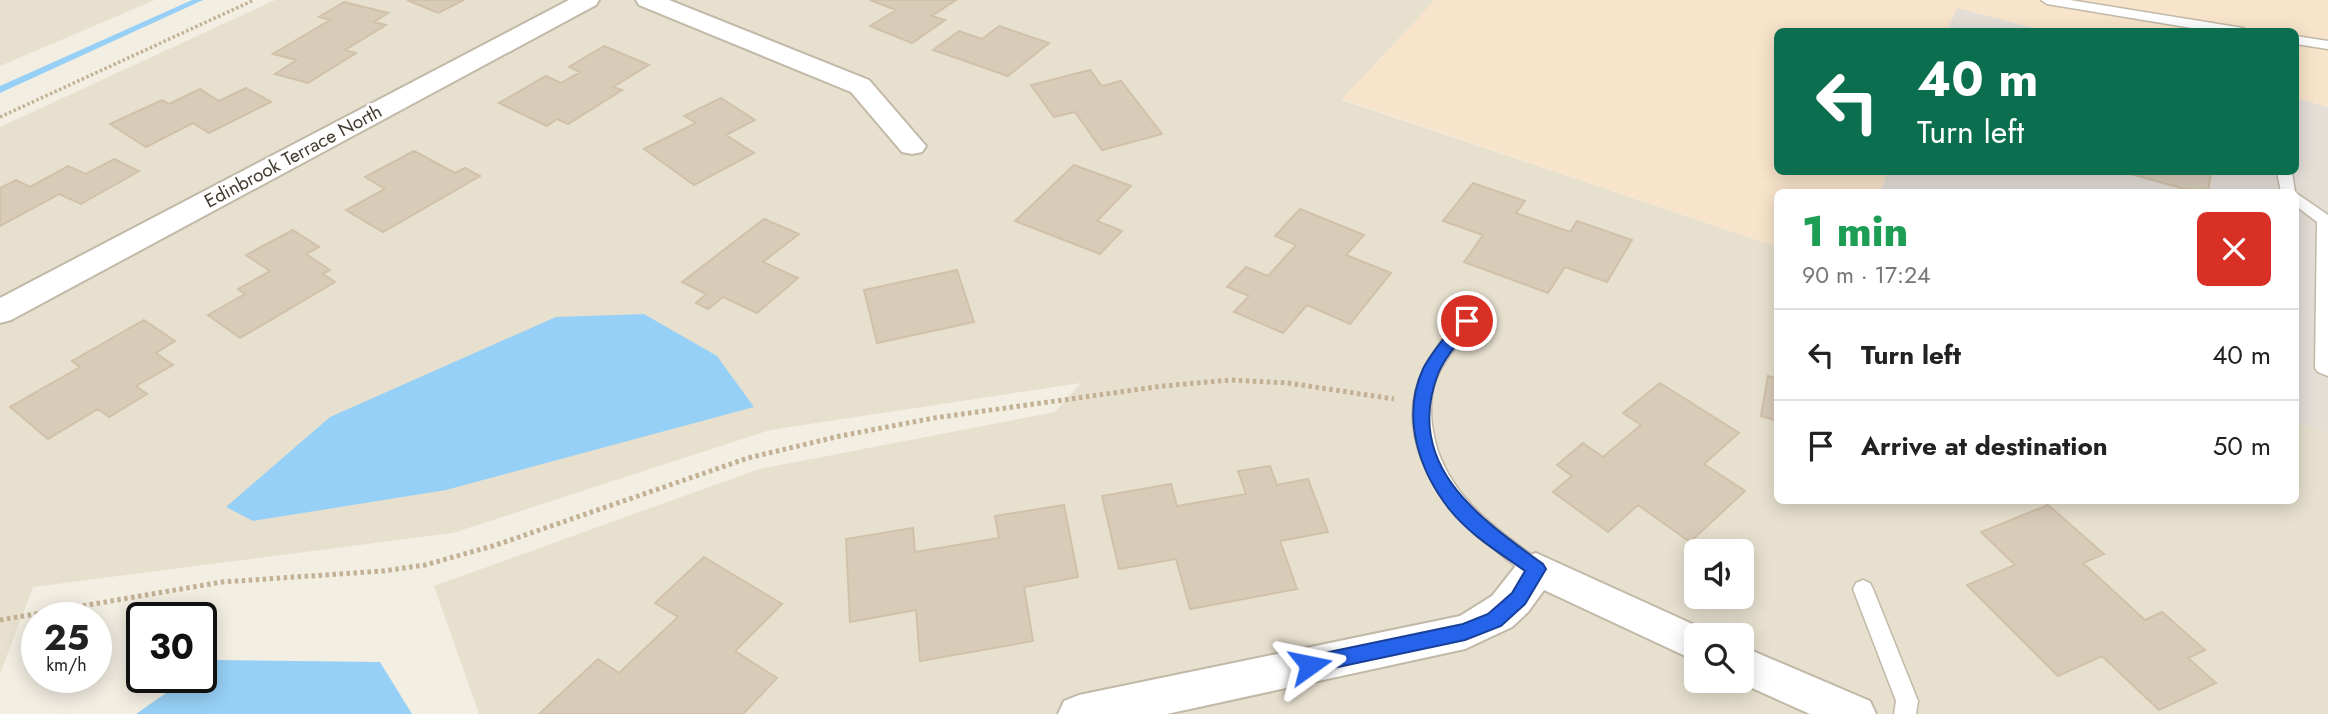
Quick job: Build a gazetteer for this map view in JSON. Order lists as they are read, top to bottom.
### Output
{
  "streets": {
    "street": ["Edinbrook Terrace North"]
  },
  "page": {
    "turn": ["40 m", "Turn left"],
    "heading": ["1 min", "90 m · 17:24"],
    "list": [
      {
        "name": "Turn left",
        "value": "40 m"
      },
      {
        "name": "Arrive at destination",
        "value": "50 m"
      }
    ],
    "speed": "25 km/h",
    "limit": "30"
  }
}
